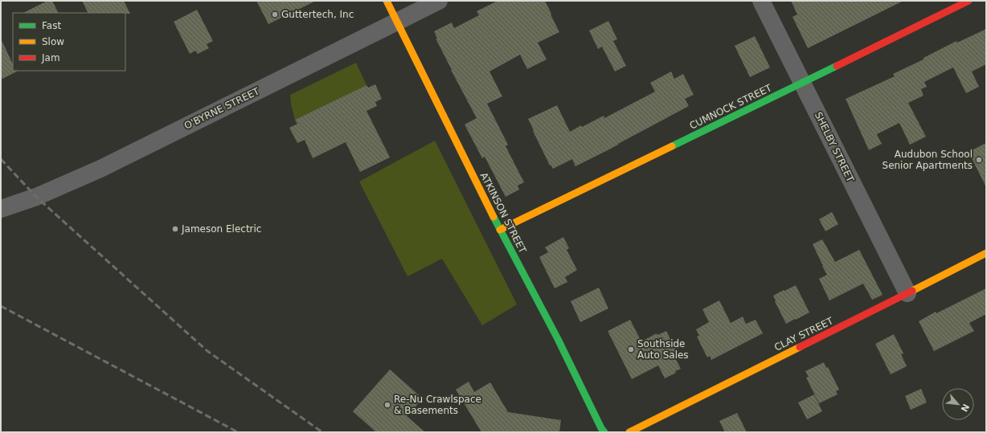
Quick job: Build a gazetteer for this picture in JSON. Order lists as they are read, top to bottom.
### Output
{
  "streets": {
    "street": [
      "CUMNOCK STREET",
      "O'BYRNE STREET",
      "SHELBY STREET",
      "ATKINSON STREET",
      "CLAY STREET"
    ]
  },
  "crossings": [
    ["CUMNOCK STREET", "SHELBY STREET"],
    ["CUMNOCK STREET", "ATKINSON STREET"],
    ["O'BYRNE STREET", "ATKINSON STREET"],
    ["SHELBY STREET", "CLAY STREET"]
  ],
  "places": [
    "Guttertech, Inc",
    "Audubon School Senior Apartments",
    "Jameson Electric",
    "Southside Auto Sales",
    "Re-Nu Crawlspace & Basements"
  ],
  "legend": ["Fast", "Slow", "Jam"],
  "north": "bottom right"
}
